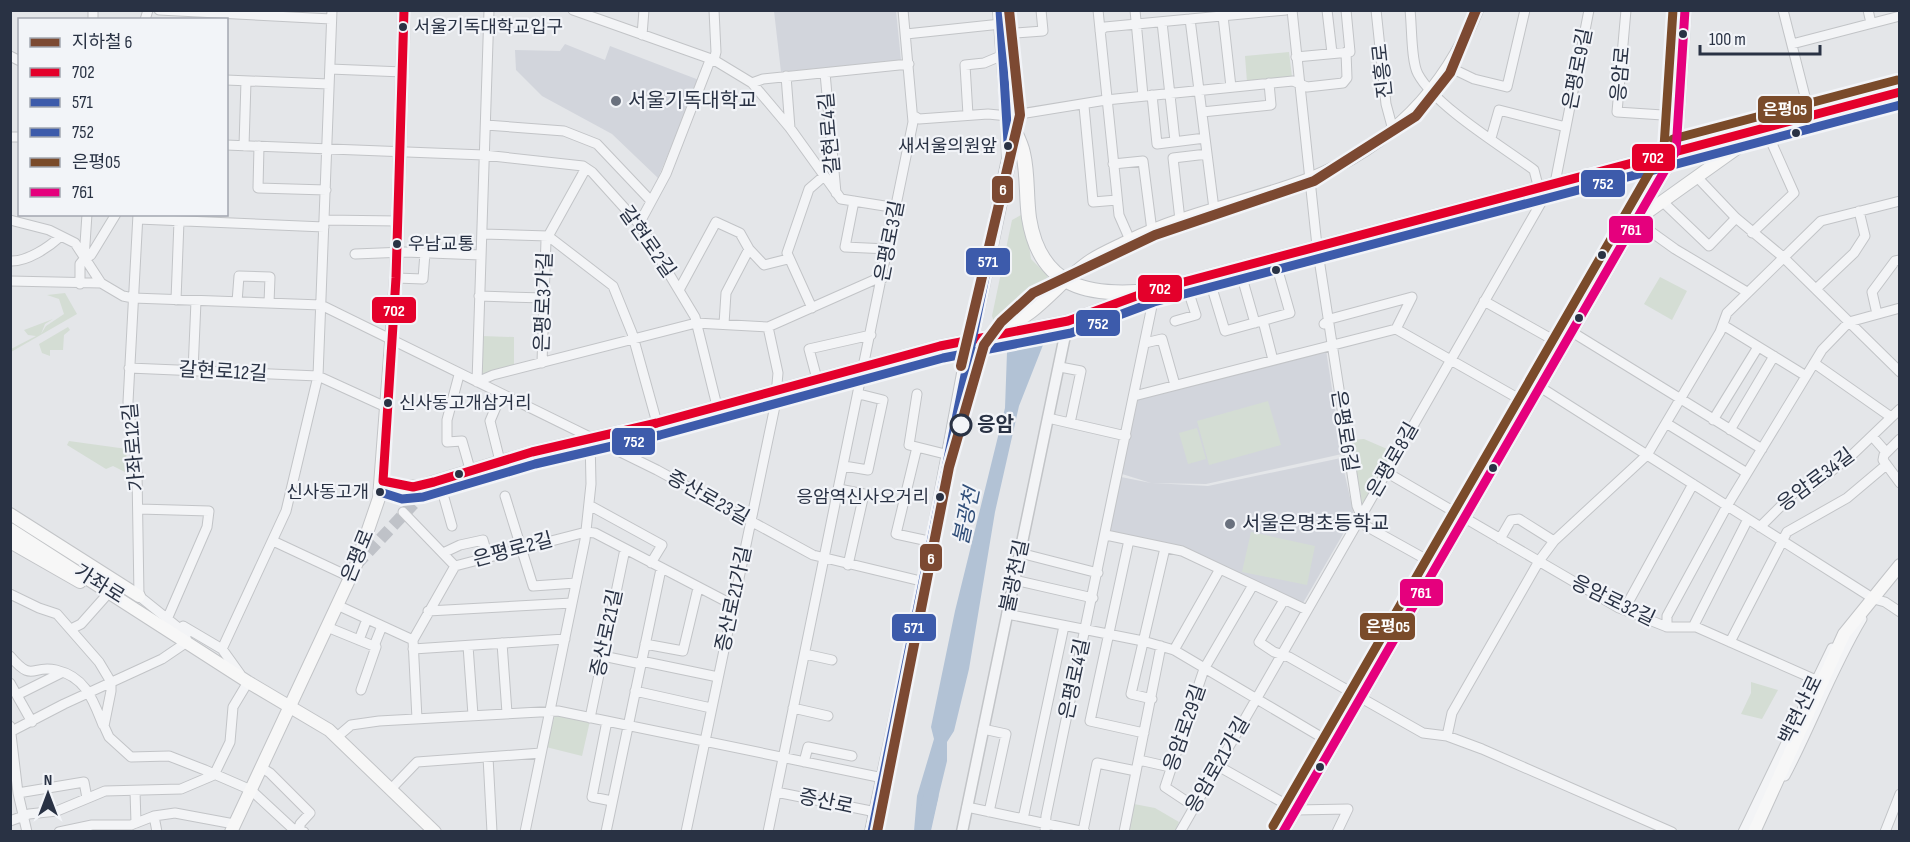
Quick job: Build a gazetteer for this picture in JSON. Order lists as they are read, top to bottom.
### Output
{
  "streets": {
    "main road": [
      "진흥로",
      "은평로",
      "가좌로",
      "백련산로",
      "증산로"
    ],
    "street": [
      "은평로9길",
      "응암로",
      "갈현로4길",
      "은평로3길",
      "갈현로2길",
      "은평로3가길",
      "갈현로12길",
      "은평로6길",
      "가좌로12길",
      "은평로8길",
      "응암로34길",
      "증산로23길",
      "은평로2길",
      "불광천길",
      "증산로21가길",
      "응암로32길",
      "증산로21길",
      "은평로4길",
      "응암로29길",
      "응암로21가길"
    ]
  },
  "crossings": [
    ["진흥로", "은평로6길"],
    ["진흥로", "증산로"],
    ["갈현로4길", "은평로3길"],
    ["은평로3길", "은평로3가길"],
    ["갈현로2길", "은평로3가길"],
    ["갈현로12길", "가좌로12길"],
    ["은평로6길", "은평로8길"],
    ["가좌로12길", "가좌로"],
    ["은평로8길", "응암로32길"],
    ["은평로8길", "응암로29길"],
    ["은평로8길", "응암로21가길"],
    ["응암로34길", "응암로32길"],
    ["응암로34길", "백련산로"],
    ["증산로23길", "은평로2길"],
    ["증산로23길", "증산로21가길"],
    ["증산로23길", "증산로"],
    ["은평로", "가좌로"],
    ["불광천길", "응암로29길"],
    ["증산로21가길", "증산로21길"],
    ["응암로32길", "백련산로"],
    ["은평로4길", "응암로29길"],
    ["응암로29길", "응암로21가길"]
  ],
  "water": ["불광천"],
  "places": [
    "서울기독대학교입구",
    "서울기독대학교",
    "새서울의원앞",
    "우남교통",
    "신사동고개삼거리",
    "응암",
    "신사동고개",
    "응암역신사오거리",
    "서울은명초등학교"
  ],
  "lines": [
    "metro line 6",
    "transit line 702",
    "transit line 571",
    "transit line 은평05",
    "transit line 761",
    "transit line 752"
  ],
  "legend": [
    "지하철 6",
    "702",
    "571",
    "752",
    "은평05",
    "761"
  ],
  "scale_bar": "100 m",
  "north": "top"
}
